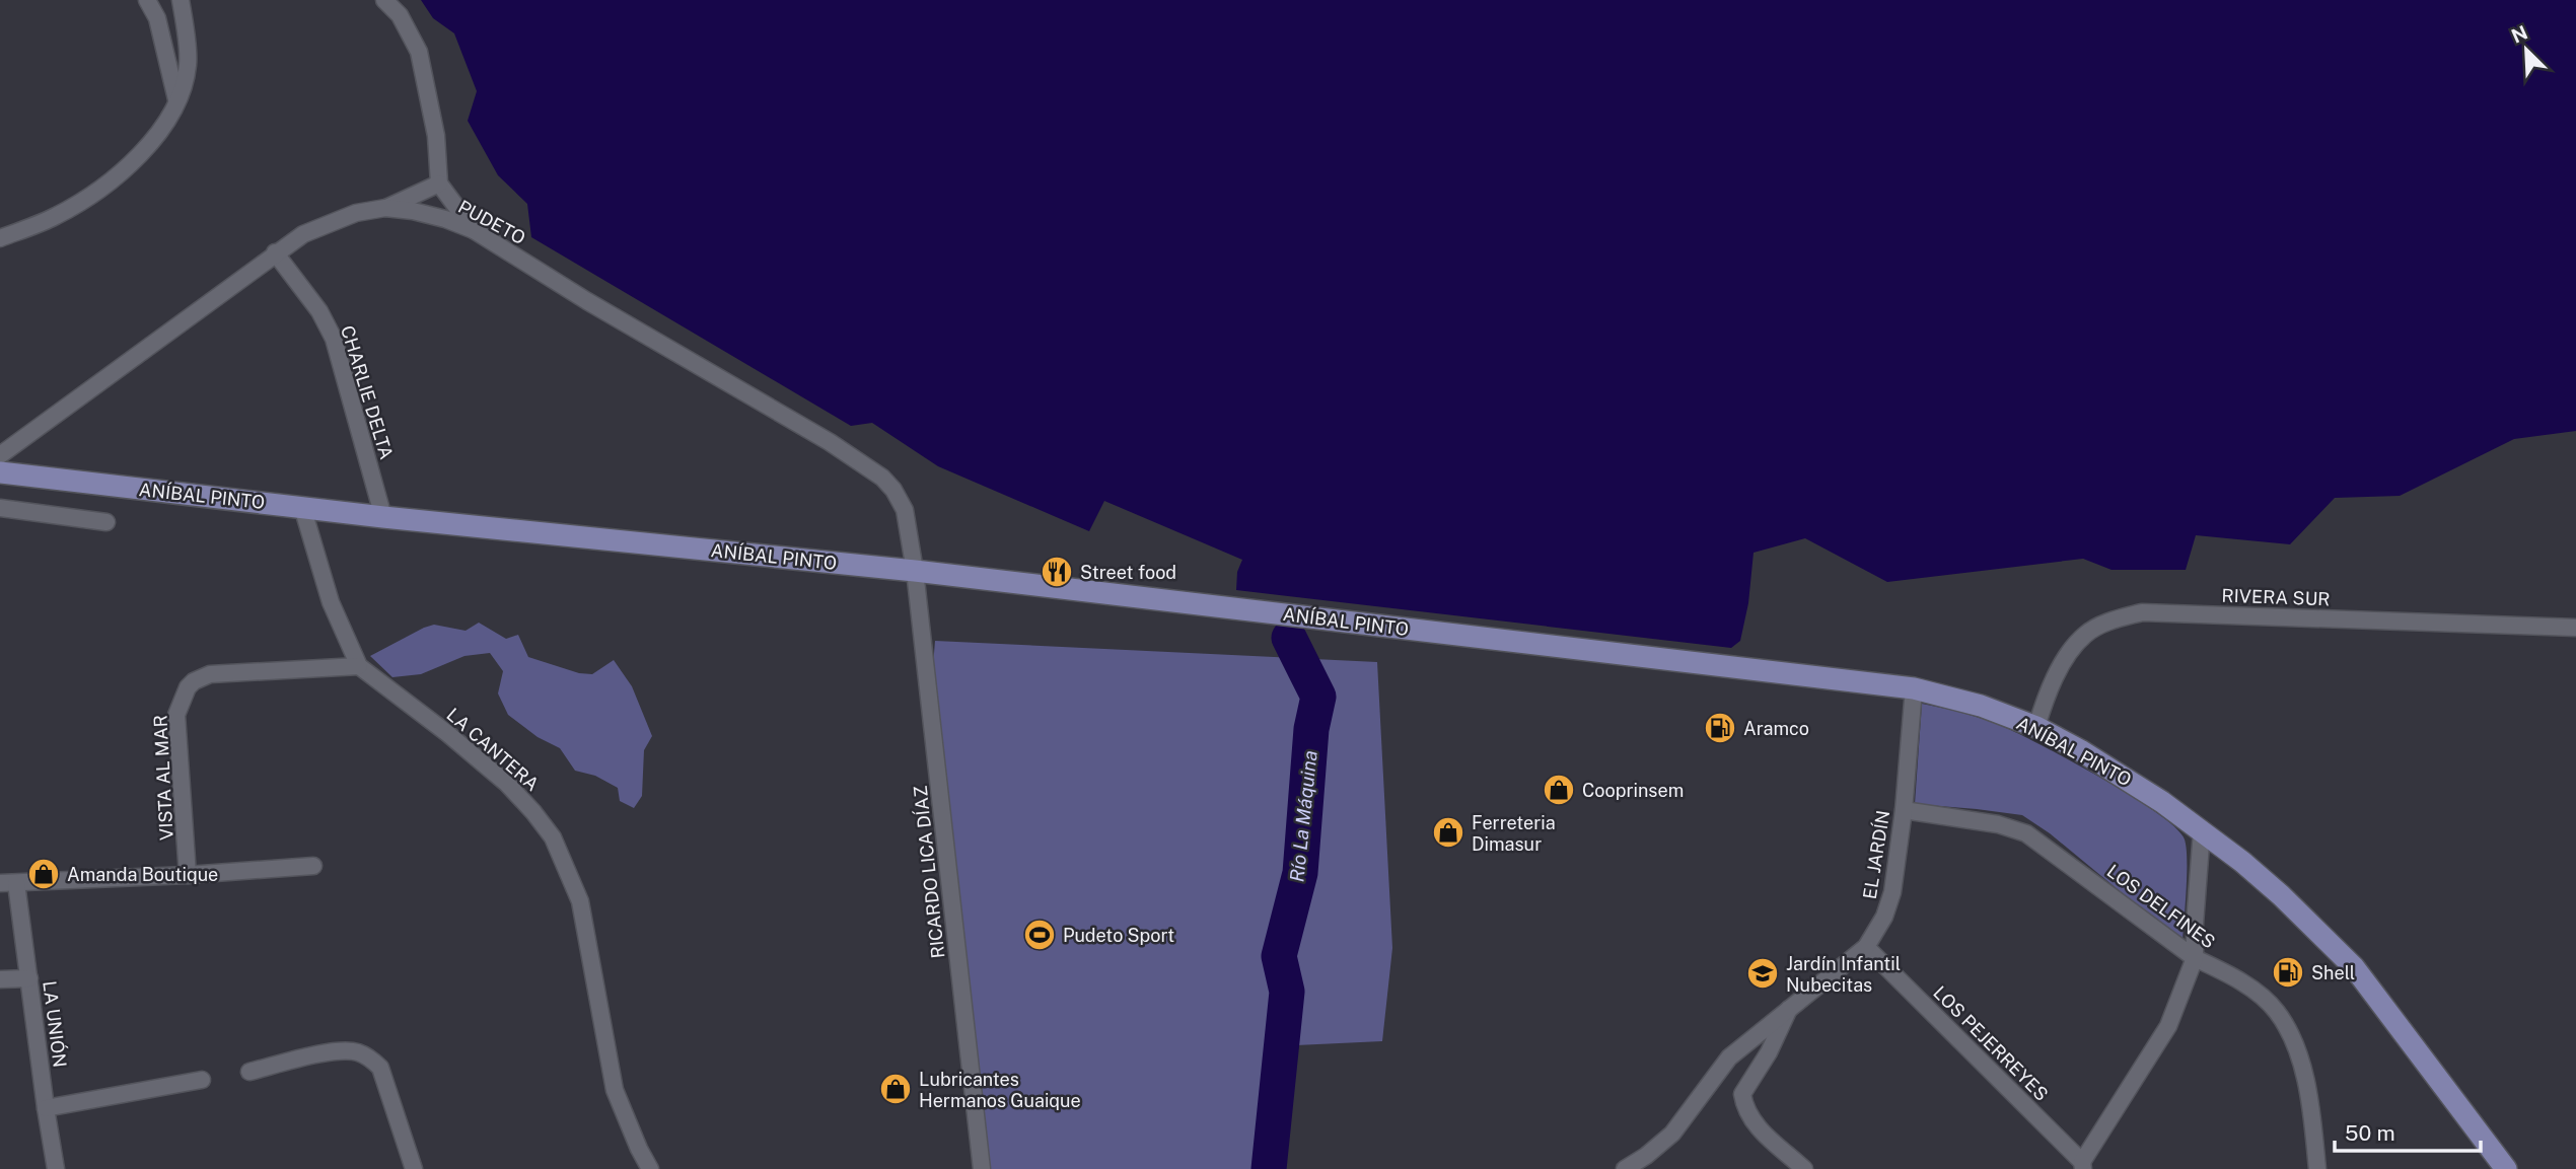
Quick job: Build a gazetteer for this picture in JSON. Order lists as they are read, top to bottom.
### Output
{
  "streets": {
    "main road": ["ANÍBAL PINTO"],
    "street": [
      "PUDETO",
      "CHARLIE DELTA",
      "RIVERA SUR",
      "LA CANTERA",
      "VISTA AL MAR",
      "EL JARDÍN",
      "RICARDO LICA DÍAZ",
      "LOS DELFINES",
      "LA UNIÓN",
      "LOS PEJERREYES"
    ]
  },
  "crossings": [
    ["PUDETO", "CHARLIE DELTA"],
    ["PUDETO", "ANÍBAL PINTO"],
    ["PUDETO", "RICARDO LICA DÍAZ"],
    ["CHARLIE DELTA", "ANÍBAL PINTO"],
    ["ANÍBAL PINTO", "RIVERA SUR"],
    ["ANÍBAL PINTO", "LA CANTERA"],
    ["ANÍBAL PINTO", "EL JARDÍN"],
    ["ANÍBAL PINTO", "RICARDO LICA DÍAZ"],
    ["LA CANTERA", "VISTA AL MAR"],
    ["EL JARDÍN", "LOS DELFINES"],
    ["EL JARDÍN", "LOS PEJERREYES"]
  ],
  "water": ["Río La Máquina"],
  "places": {
    "restaurant": ["Street food"],
    "fuel station": ["Aramco", "Shell"],
    "shop": [
      "Cooprinsem",
      "Ferreteria Dimasur",
      "Amanda Boutique",
      "Lubricantes Hermanos Guaique"
    ],
    "sports": ["Pudeto Sport"],
    "school or university": ["Jardín Infantil Nubecitas"]
  },
  "scale_bar": "50 m",
  "north": "top left"
}
